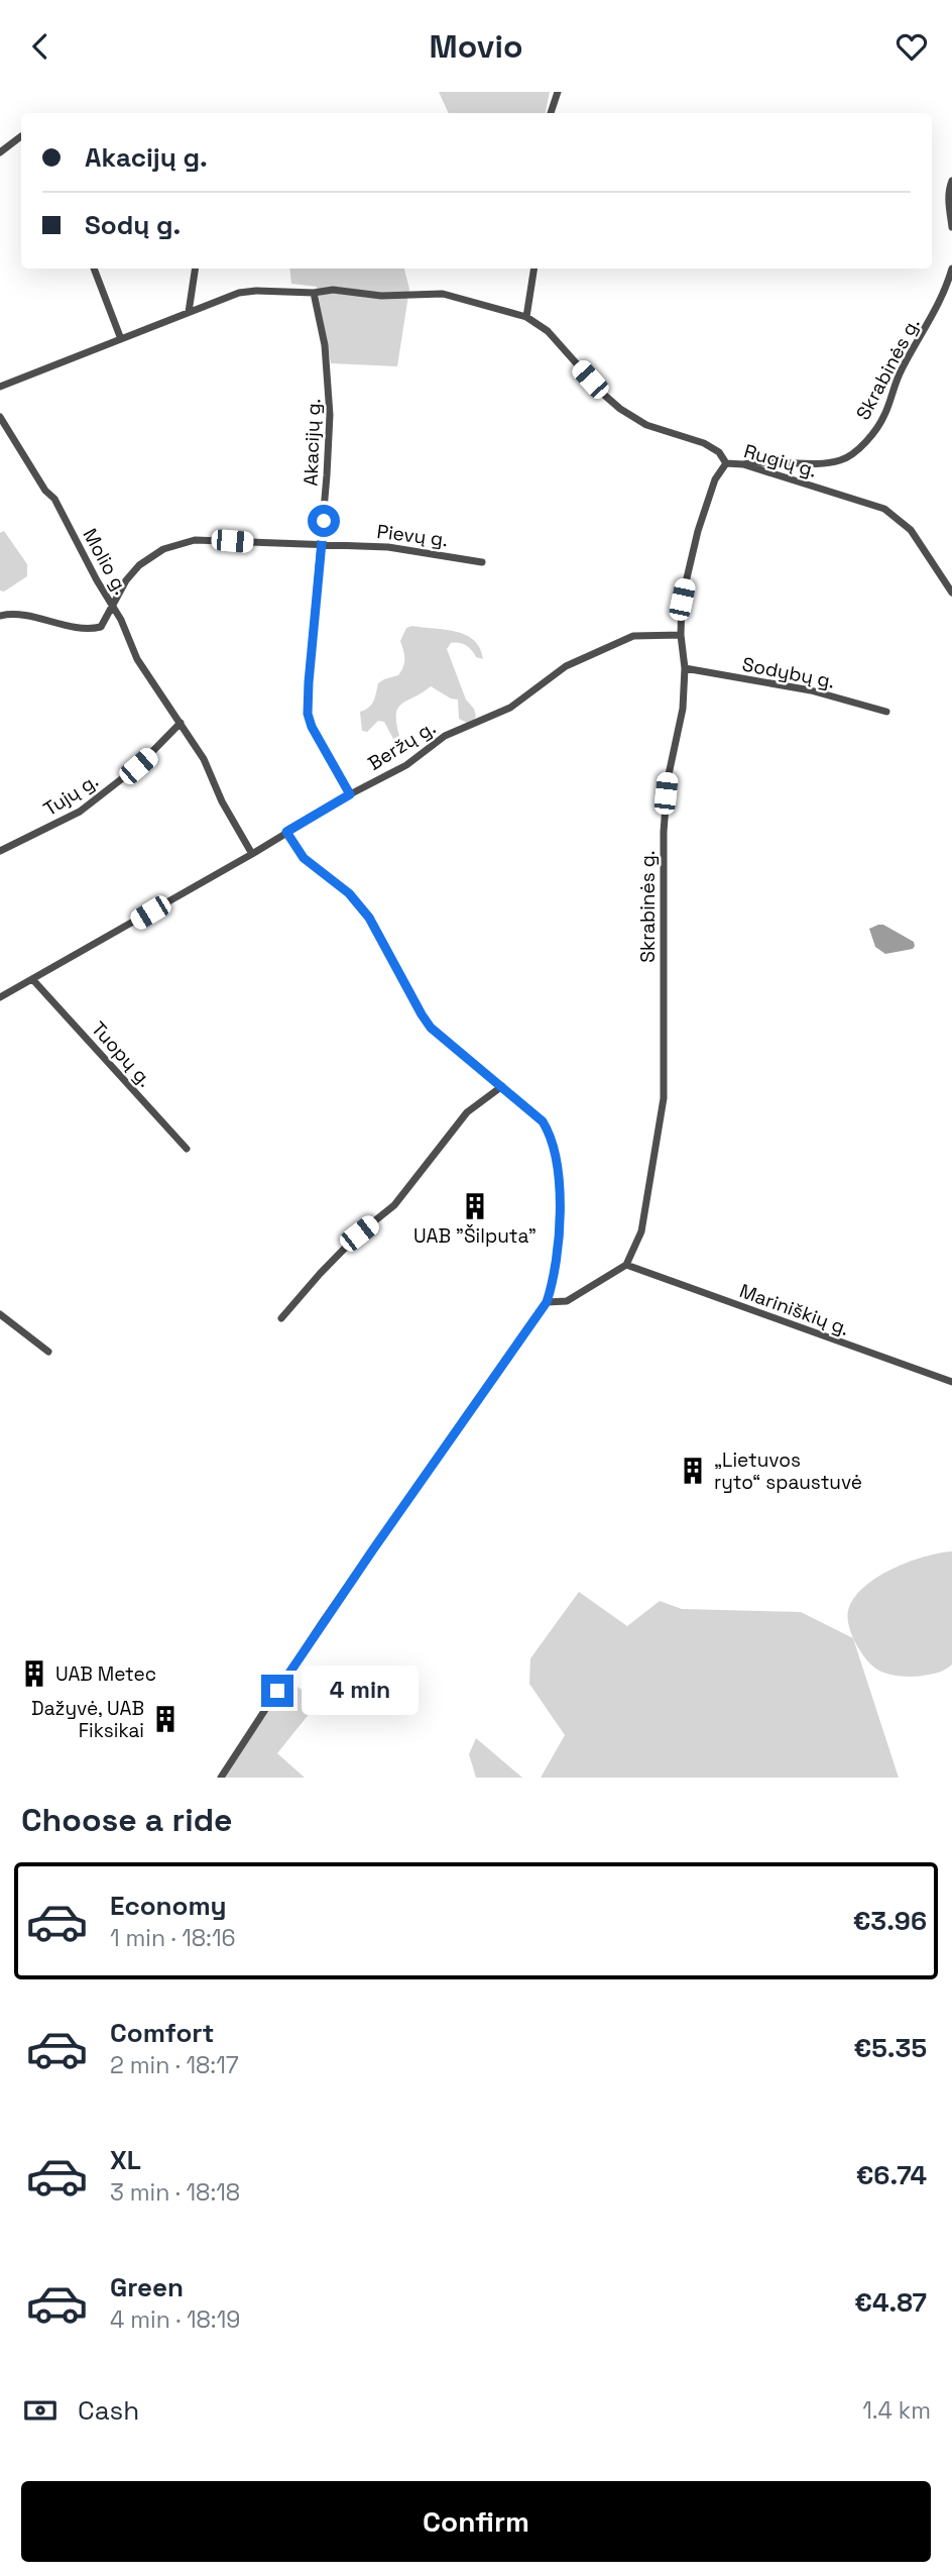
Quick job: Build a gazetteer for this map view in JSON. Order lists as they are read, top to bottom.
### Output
{
  "streets": {
    "street": [
      "Skrabinės g.",
      "Akacijų g.",
      "Rugių g.",
      "Pievų g.",
      "Molio g.",
      "Sodybų g.",
      "Beržų g.",
      "Tujų g.",
      "Tuopų g.",
      "Mariniškių g."
    ]
  },
  "crossings": [
    ["Skrabinės g.", "Rugių g."],
    ["Skrabinės g.", "Sodybų g."],
    ["Skrabinės g.", "Beržų g."],
    ["Skrabinės g.", "Mariniškių g."],
    ["Akacijų g.", "Pievų g."],
    ["Akacijų g.", "Beržų g."],
    ["Pievų g.", "Molio g."],
    ["Molio g.", "Beržų g."],
    ["Molio g.", "Tujų g."],
    ["Beržų g.", "Tuopų g."]
  ],
  "places": {
    "building": [
      "UAB \"Šilputa\"",
      "„Lietuvos ryto“ spaustuvė",
      "UAB Metec",
      "Dažyvė, UAB Fiksikai"
    ]
  },
  "page": {
    "header": "Movio",
    "banner": ["Akacijų g.", "Sodų g."],
    "bubble": "4 min",
    "heading": "Choose a ride",
    "list": [
      {
        "name": "Economy",
        "note": "1 min · 18:16",
        "value": "€3.96"
      },
      {
        "name": "Comfort",
        "note": "2 min · 18:17",
        "value": "€5.35"
      },
      {
        "name": "XL",
        "note": "3 min · 18:18",
        "value": "€6.74"
      },
      {
        "name": "Green",
        "note": "4 min · 18:19",
        "value": "€4.87"
      }
    ],
    "pay": ["Cash", "1.4 km"],
    "buttons": "Confirm"
  }
}
